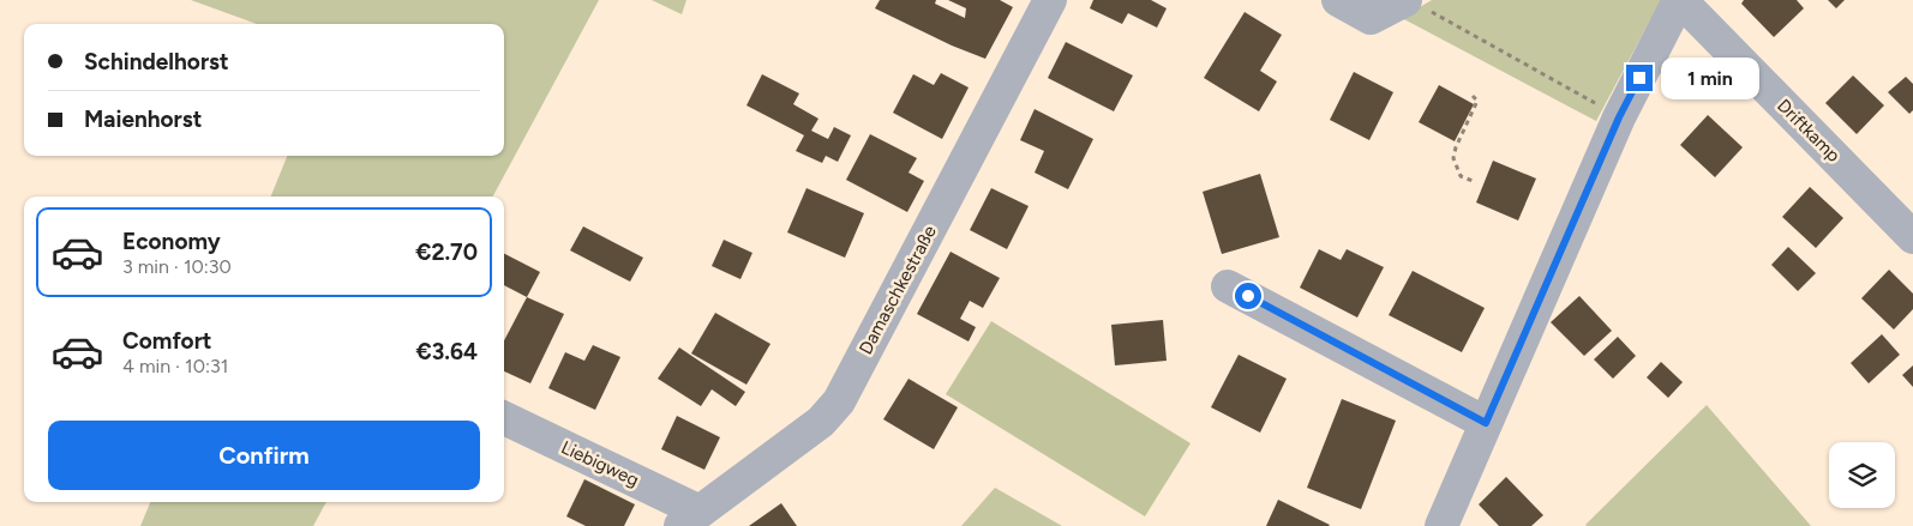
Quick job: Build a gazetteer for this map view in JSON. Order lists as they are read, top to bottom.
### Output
{
  "streets": {
    "street": ["Driftkamp", "Damaschkestraße", "Liebigweg"]
  },
  "crossings": [
    ["Damaschkestraße", "Liebigweg"]
  ],
  "page": {
    "banner": ["Schindelhorst", "Maienhorst"],
    "bubble": "1 min",
    "list": [
      {
        "name": "Economy",
        "note": "3 min · 10:30",
        "value": "€2.70"
      },
      {
        "name": "Comfort",
        "note": "4 min · 10:31",
        "value": "€3.64"
      }
    ],
    "buttons": "Confirm"
  }
}
